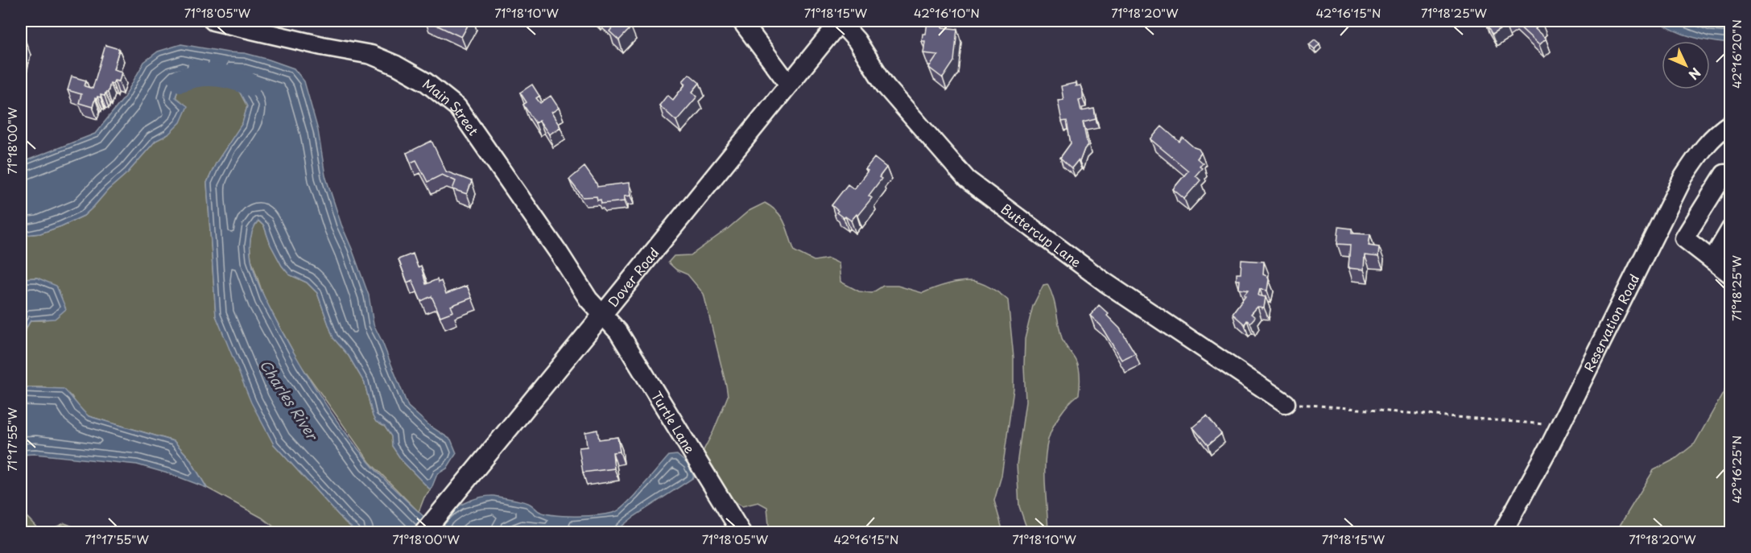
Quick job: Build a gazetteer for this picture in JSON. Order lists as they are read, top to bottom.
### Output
{
  "streets": {
    "street": [
      "Main Street",
      "Buttercup Lane",
      "Dover Road",
      "Reservation Road",
      "Turtle Lane"
    ]
  },
  "crossings": [
    ["Main Street", "Dover Road"],
    ["Main Street", "Turtle Lane"],
    ["Buttercup Lane", "Dover Road"],
    ["Dover Road", "Turtle Lane"]
  ],
  "water": ["Charles River"],
  "north": "bottom right",
  "coordinates": [
    "71°18'05\"W",
    "71°18'10\"W",
    "71°18'15\"W",
    "42°16'10\"N",
    "71°18'20\"W",
    "42°16'15\"N",
    "71°18'25\"W",
    "42°16'20\"N",
    "71°18'00\"W",
    "71°17'55\"W",
    "42°16'25\"N"
  ]
}
